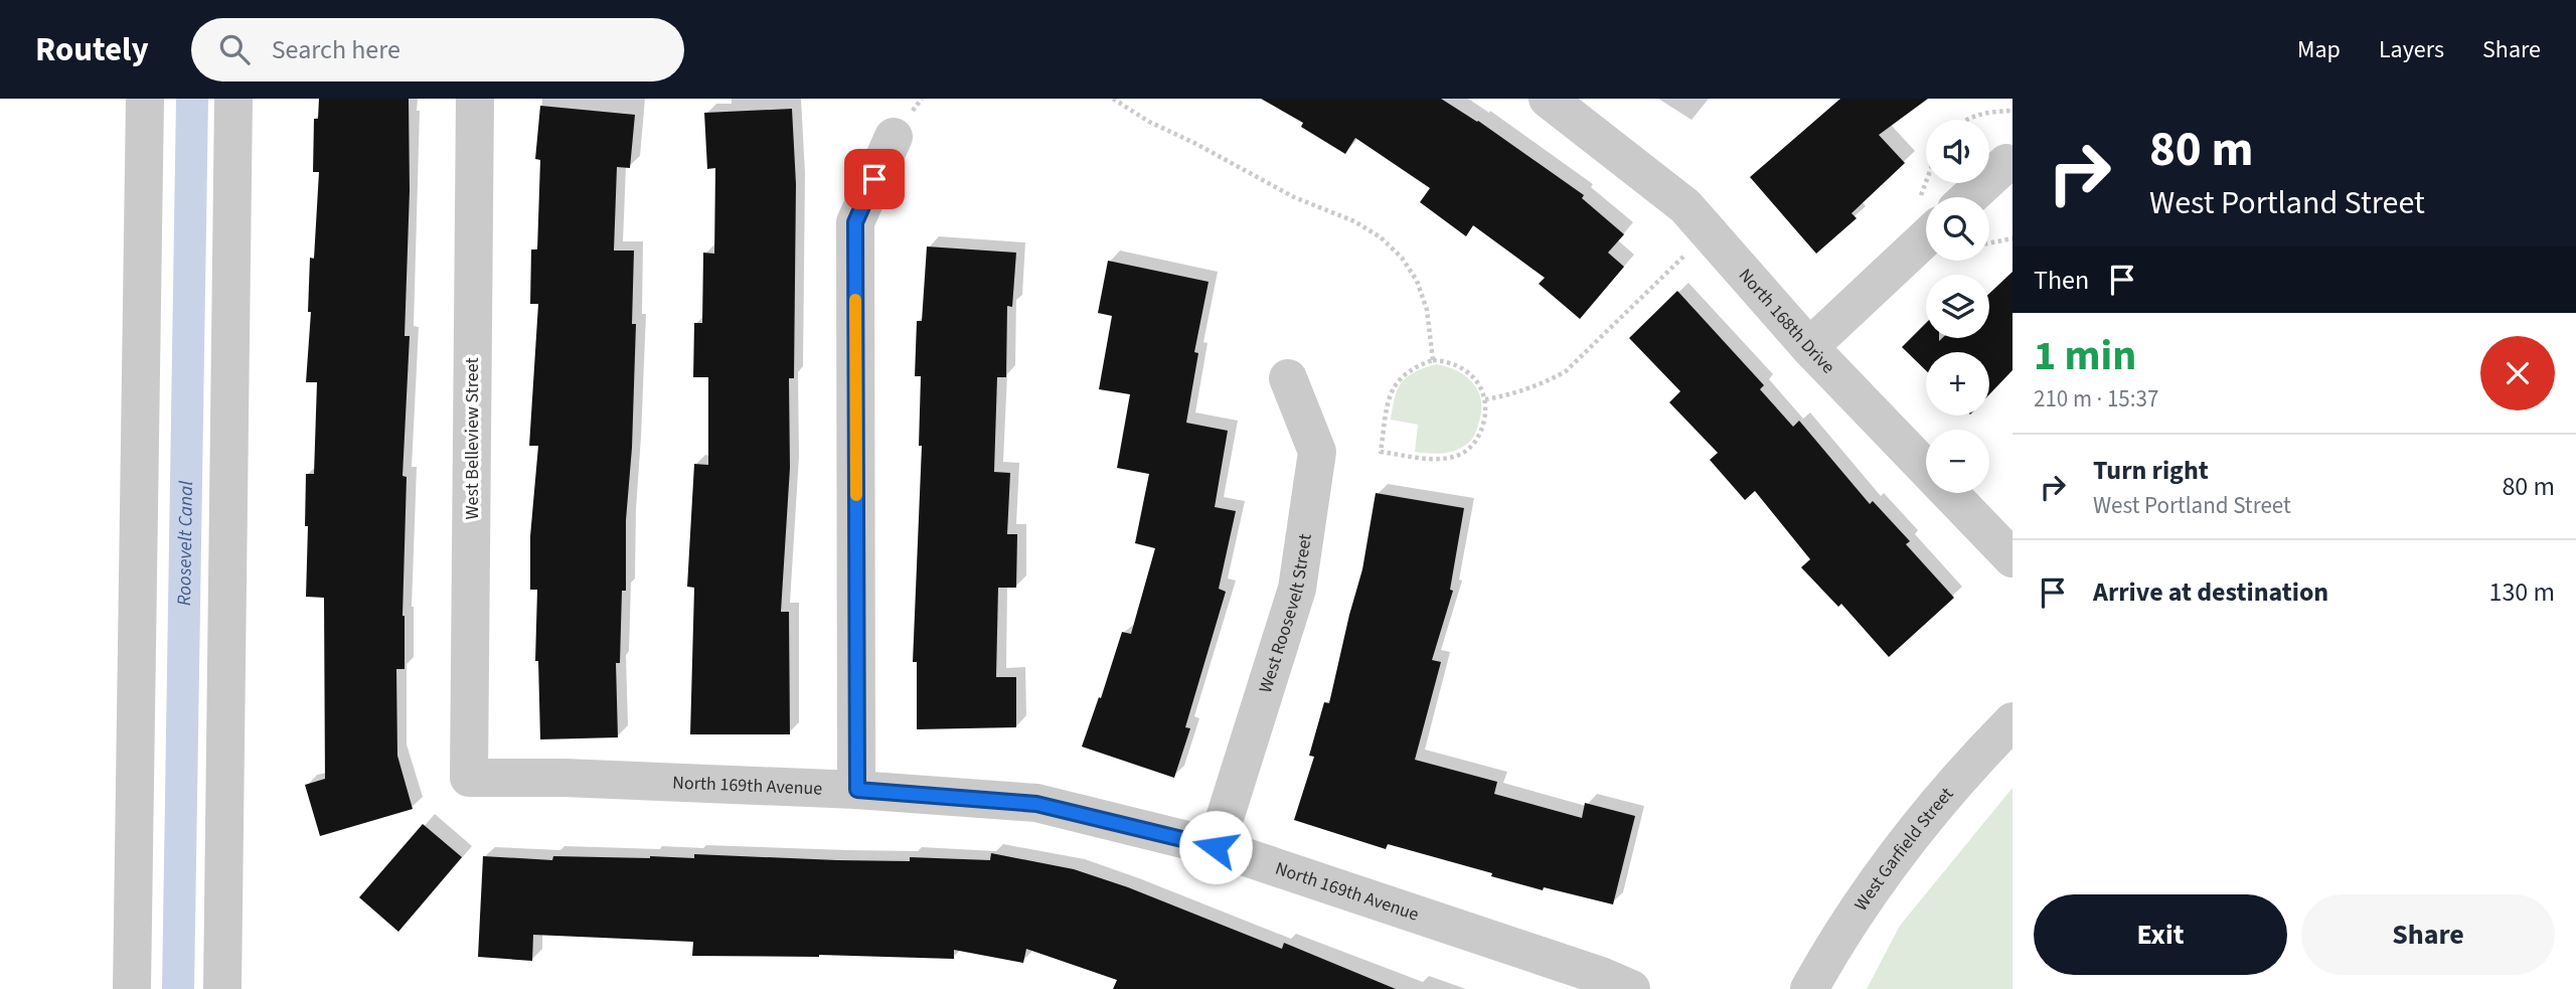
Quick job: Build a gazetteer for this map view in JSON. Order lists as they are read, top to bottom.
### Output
{
  "streets": {
    "street": [
      "North 168th Drive",
      "West Belleview Street",
      "West Roosevelt Street",
      "North 169th Avenue",
      "West Garfield Street"
    ]
  },
  "crossings": [
    ["West Belleview Street", "North 169th Avenue"],
    ["West Roosevelt Street", "North 169th Avenue"]
  ],
  "water": ["Roosevelt Canal"],
  "page": {
    "header": "Routely",
    "search": "Search here",
    "nav": ["Map", "Layers", "Share"],
    "turn": ["80 m", "West Portland Street"],
    "map_buttons": ["+", "−"],
    "then": "Then",
    "heading": ["1 min", "210 m · 15:37"],
    "list": [
      {
        "name": "Turn right",
        "note": "West Portland Street",
        "value": "80 m"
      },
      {
        "name": "Arrive at destination",
        "value": "130 m"
      }
    ],
    "buttons": ["Exit", "Share"]
  }
}
